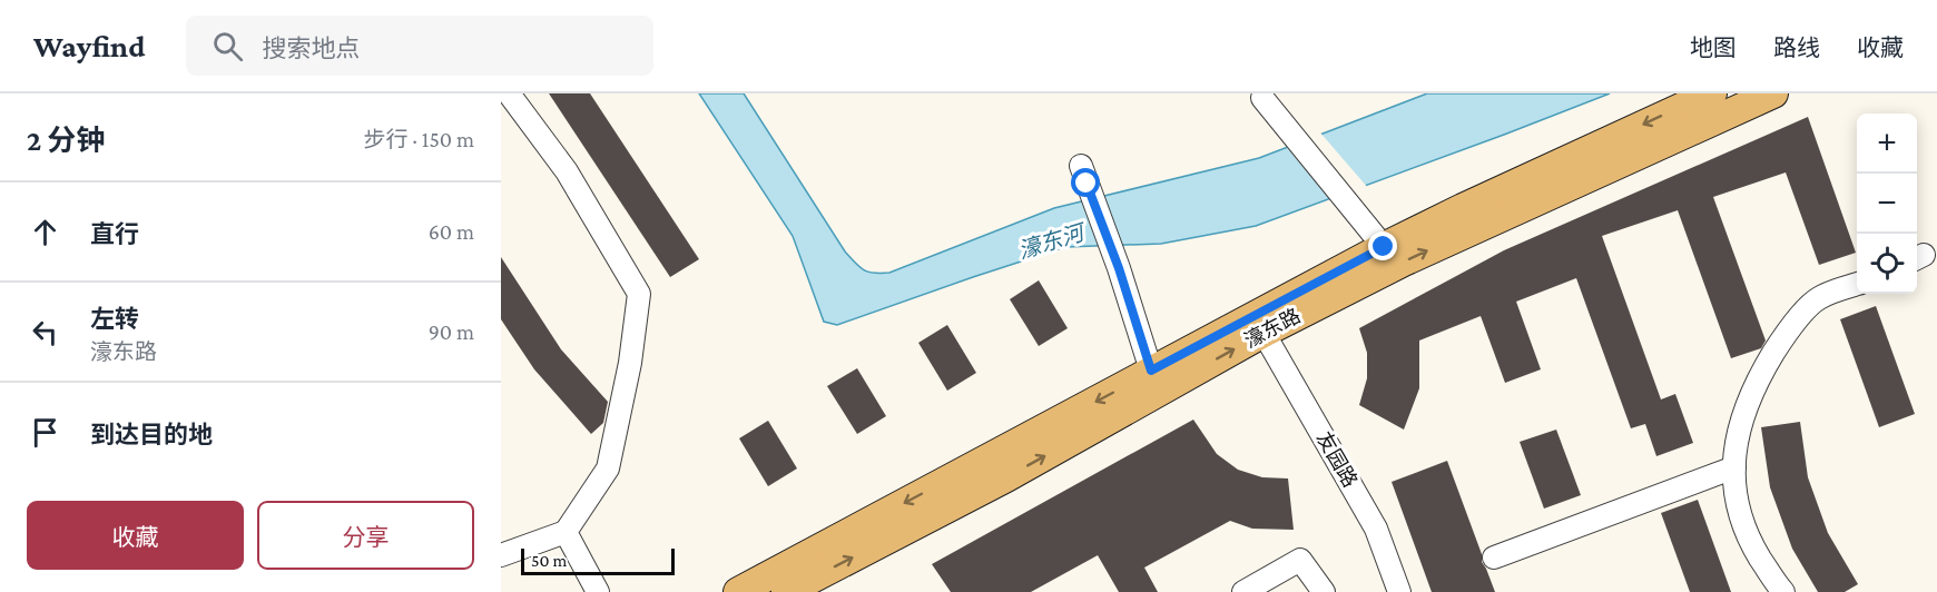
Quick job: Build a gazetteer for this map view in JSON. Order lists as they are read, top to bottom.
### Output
{
  "streets": {
    "main road": ["濠东路"],
    "street": ["友园路"]
  },
  "crossings": [
    ["濠东路", "友园路"]
  ],
  "water": ["濠东河"],
  "scale_bar": "50 m",
  "page": {
    "header": "Wayfind",
    "search": "搜索地点",
    "nav": ["地图", "路线", "收藏"],
    "heading": ["2 分钟", "步行 · 150 m"],
    "map_buttons": ["+", "−"],
    "list": [
      ["直行", "60 m"],
      ["左转", "濠东路", "90 m"],
      "到达目的地"
    ],
    "buttons": ["收藏", "分享"],
    "scale": "50 m"
  }
}
